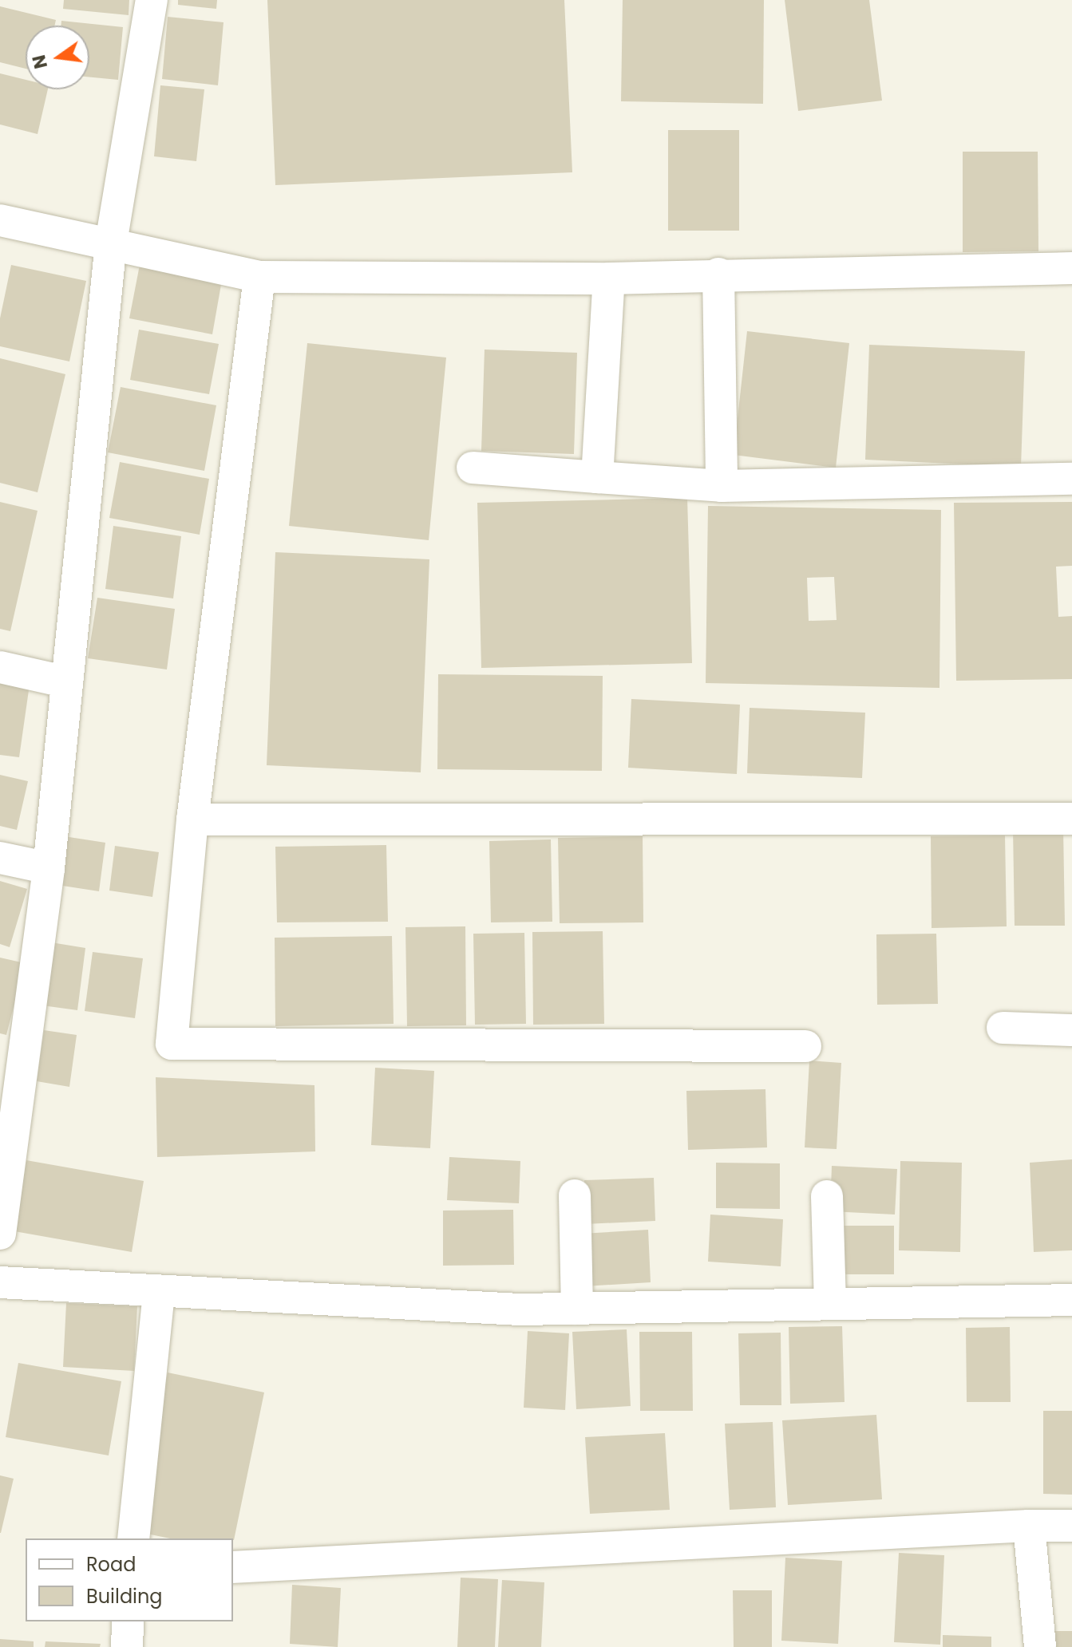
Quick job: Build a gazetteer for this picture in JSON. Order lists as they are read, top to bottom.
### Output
{
  "legend": ["Road", "Building"],
  "north": "left"
}
